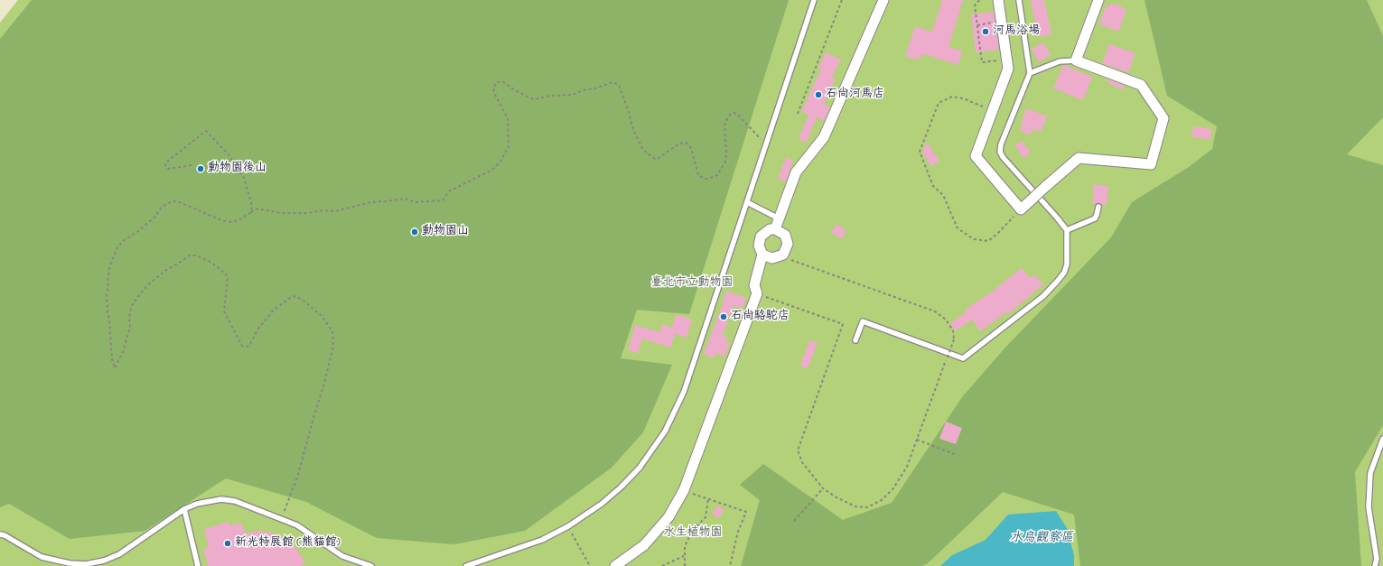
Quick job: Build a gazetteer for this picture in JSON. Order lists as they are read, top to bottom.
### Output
{
  "water": ["水鳥觀察區"],
  "parks": ["臺北市立動物園", "水生植物園"],
  "places": [
    "河馬浴場",
    "石尚河馬店",
    "動物園後山",
    "動物園山",
    "石尚駱駝店",
    "新光特展館 (熊貓館)"
  ]
}
